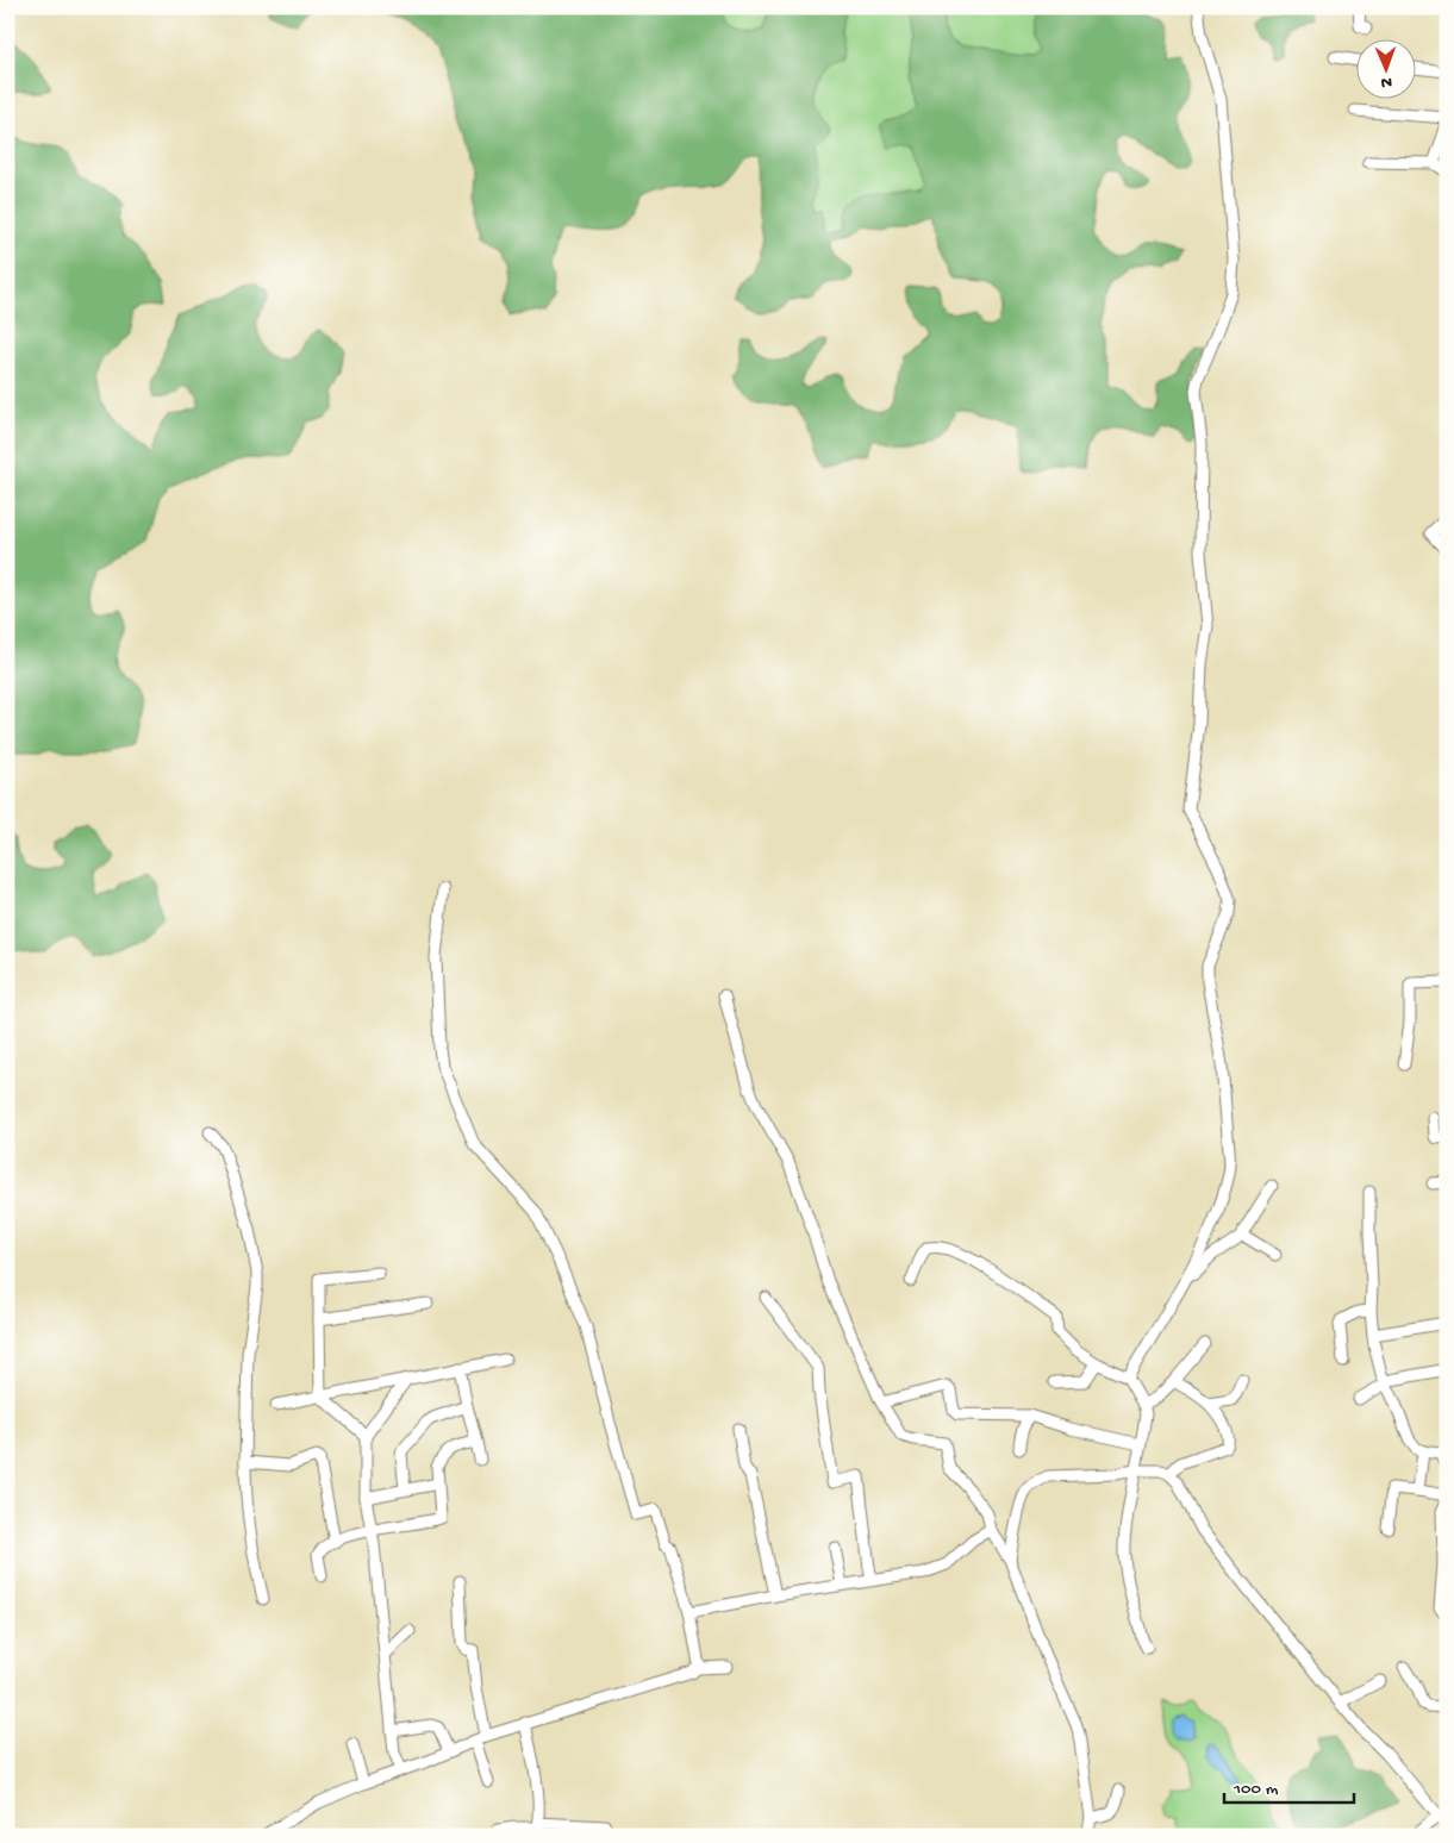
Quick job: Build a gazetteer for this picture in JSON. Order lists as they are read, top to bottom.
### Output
{
  "scale_bar": "100 m",
  "north": "bottom"
}
